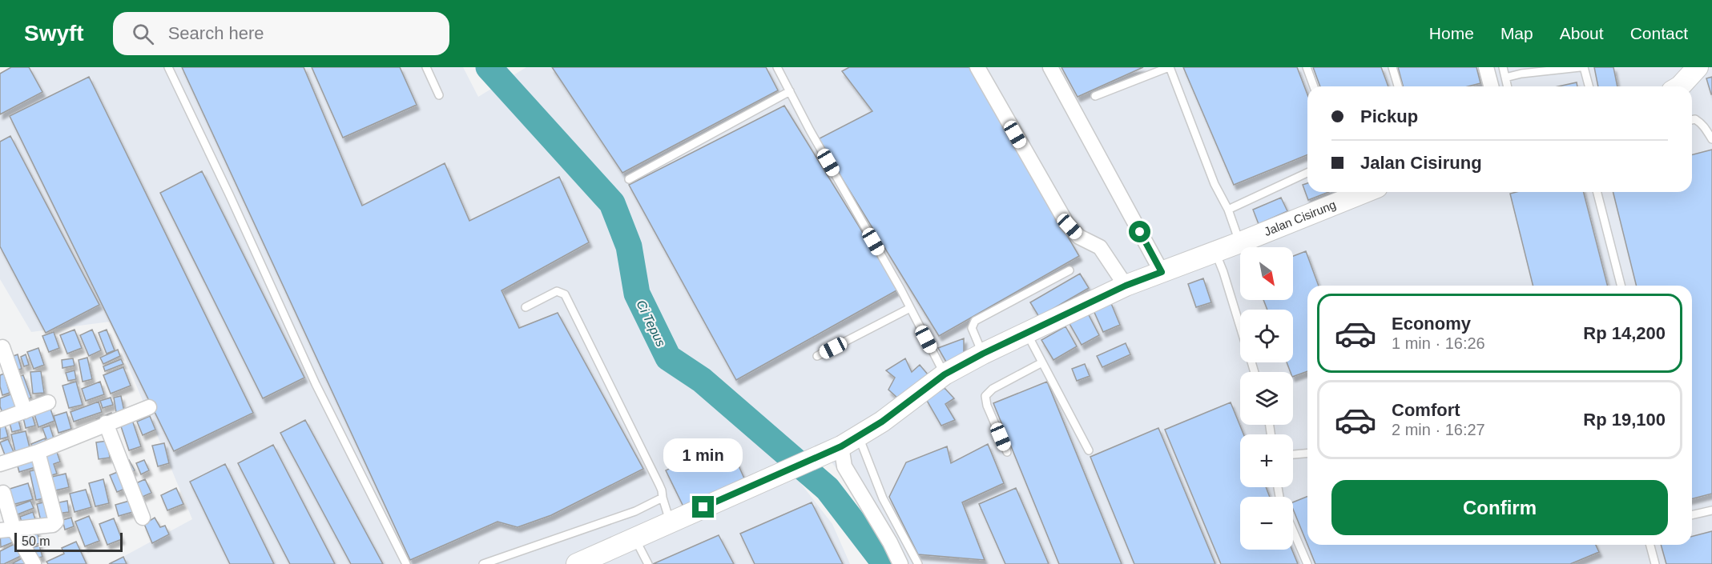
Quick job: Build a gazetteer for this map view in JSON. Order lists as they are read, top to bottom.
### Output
{
  "streets": {
    "main road": ["Jalan Cisirung"]
  },
  "water": ["Ci Tepus"],
  "scale_bar": "50 m",
  "north": "bottom right",
  "page": {
    "header": "Swyft",
    "search": "Search here",
    "nav": [
      "Home",
      "Map",
      "About",
      "Contact"
    ],
    "banner": ["Pickup", "Jalan Cisirung"],
    "map_buttons": ["+", "−"],
    "list": [
      {
        "name": "Economy",
        "note": "1 min · 16:26",
        "value": "Rp 14,200"
      },
      {
        "name": "Comfort",
        "note": "2 min · 16:27",
        "value": "Rp 19,100"
      }
    ],
    "bubble": "1 min",
    "buttons": "Confirm",
    "scale": "50 m"
  }
}
